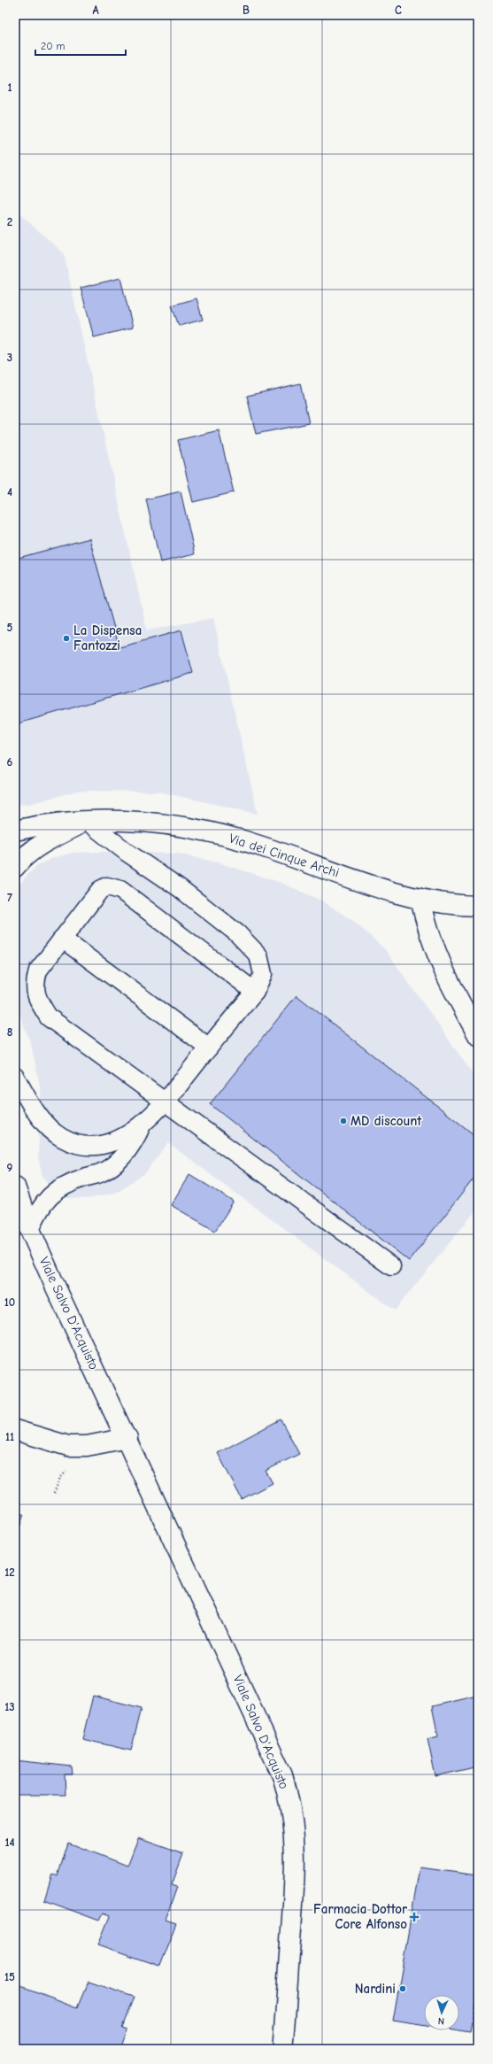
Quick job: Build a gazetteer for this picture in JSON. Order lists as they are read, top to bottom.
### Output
{
  "streets": {
    "main road": ["Via dei Cinque Archi", "Viale Salvo D'Acquisto"]
  },
  "places": {
    "other": ["La Dispensa Fantozzi", "MD discount", "Nardini"],
    "health": ["Farmacia Dottor Core Alfonso"]
  },
  "scale_bar": "20 m",
  "north": "bottom",
  "grid": {
    "columns": ["A", "B", "C"],
    "rows": [
      "1",
      "2",
      "3",
      "4",
      "5",
      "6",
      "7",
      "8",
      "9",
      "10",
      "11",
      "12",
      "13",
      "14",
      "15"
    ]
  }
}
